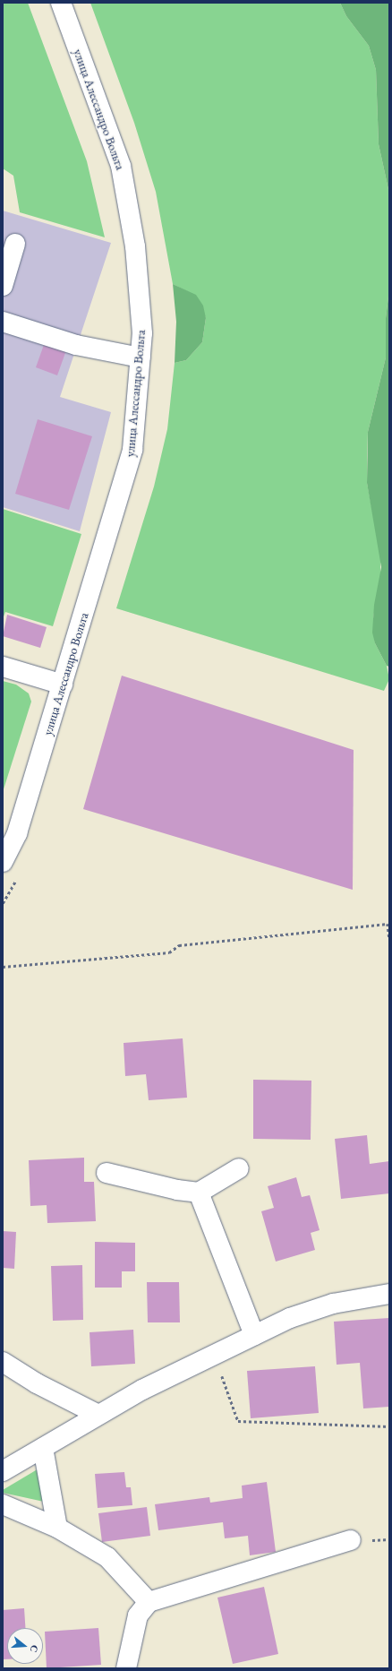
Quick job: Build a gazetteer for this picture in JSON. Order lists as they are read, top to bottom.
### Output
{
  "streets": {
    "street": ["улица Алессандро Вольта"]
  },
  "north": "right"
}
